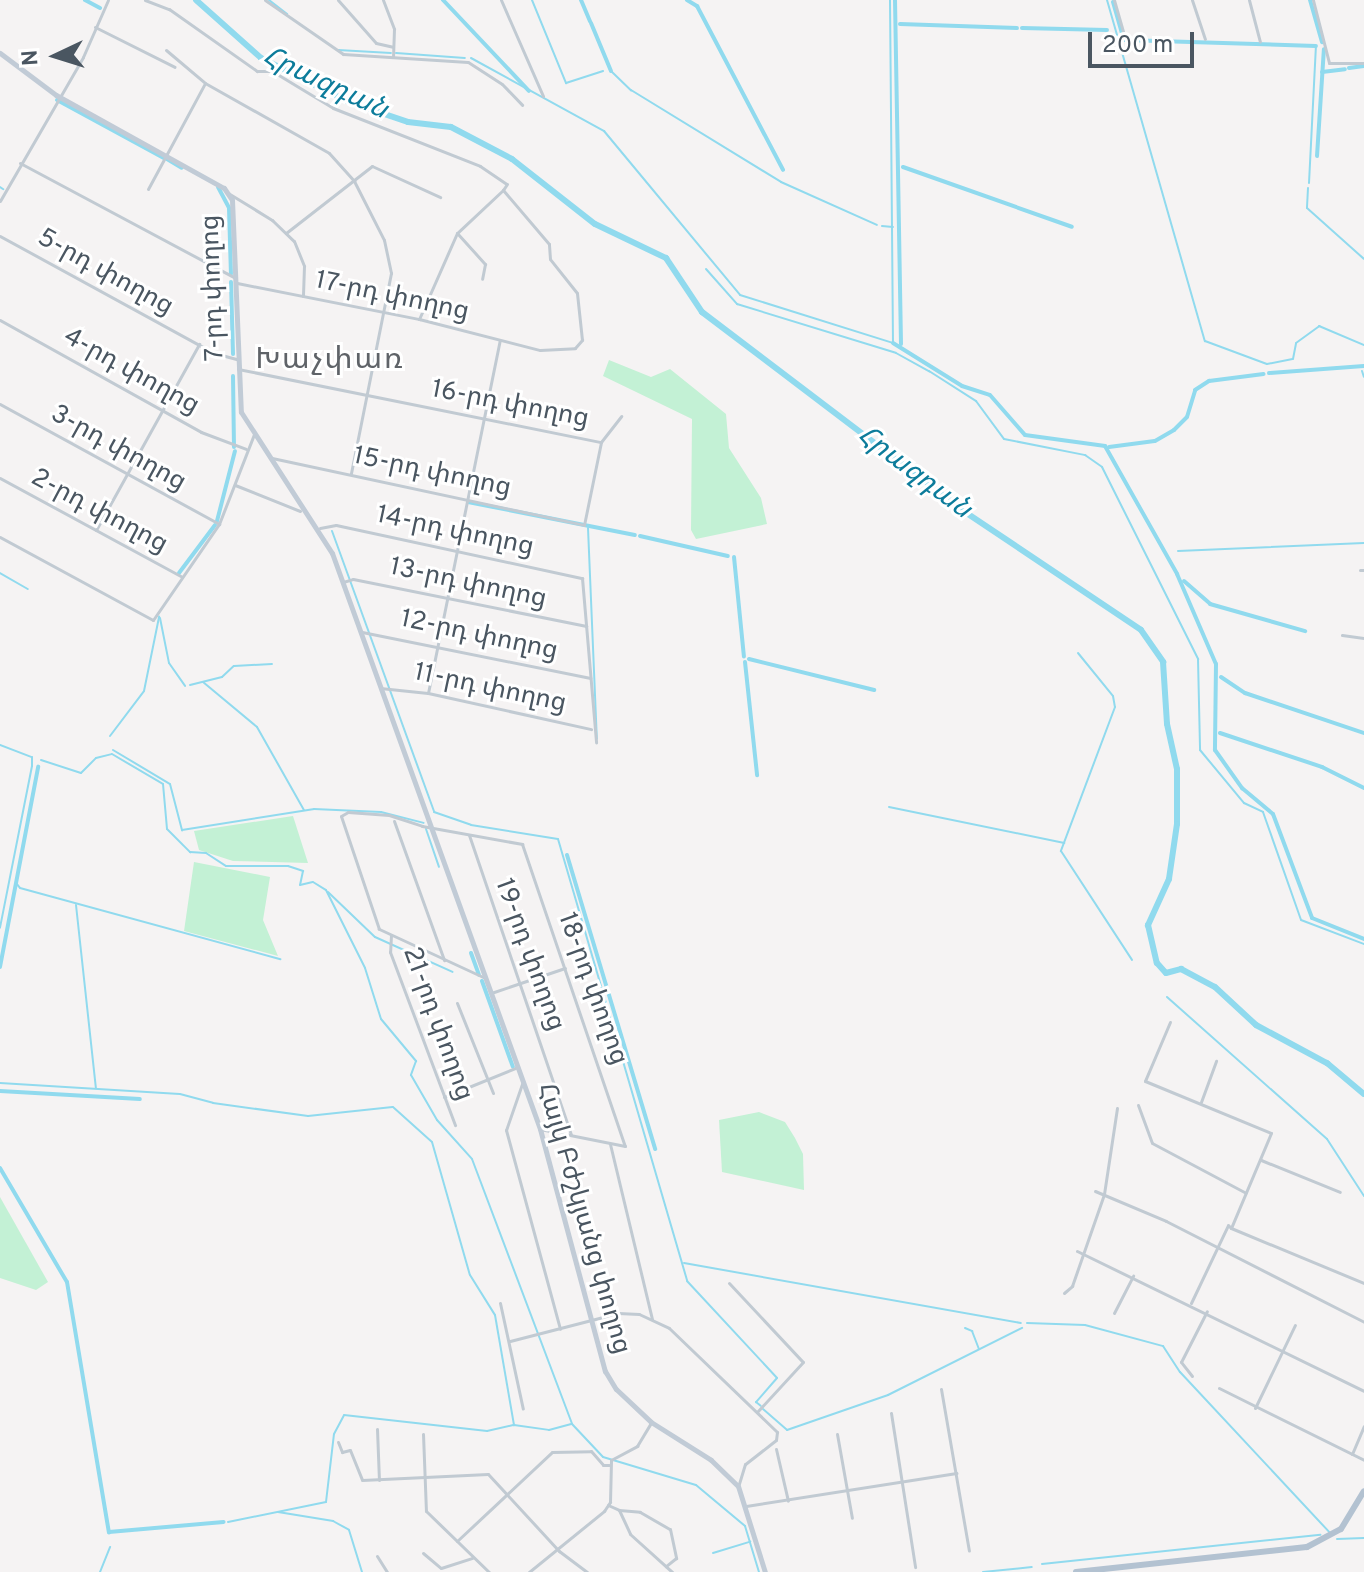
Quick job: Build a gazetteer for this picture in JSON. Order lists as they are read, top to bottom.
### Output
{
  "streets": {
    "main road": ["7-րդ փողոց", "Հայկ Բժշկյանց փողոց"],
    "street": [
      "5-րդ փողոց",
      "17-րդ փողոց",
      "4-րդ փողոց",
      "16-րդ փողոց",
      "3-րդ փողոց",
      "15-րդ փողոց",
      "2-րդ փողոց",
      "14-րդ փողոց",
      "13-րդ փողոց",
      "12-րդ փողոց",
      "11-րդ փողոց",
      "19-րդ փողոց",
      "18-րդ փողոց",
      "21-րդ փողոց"
    ]
  },
  "crossings": [
    ["5-րդ փողոց", "7-րդ փողոց"],
    ["7-րդ փողոց", "17-րդ փողոց"],
    ["7-րդ փողոց", "16-րդ փողոց"],
    ["7-րդ փողոց", "15-րդ փողոց"],
    ["7-րդ փողոց", "14-րդ փողոց"],
    ["7-րդ փողոց", "13-րդ փողոց"],
    ["7-րդ փողոց", "12-րդ փողոց"],
    ["7-րդ փողոց", "Հայկ Բժշկյանց փողոց"],
    ["16-րդ փողոց", "15-րդ փողոց"],
    ["14-րդ փողոց", "13-րդ փողոց"],
    ["12-րդ փողոց", "Հայկ Բժշկյանց փողոց"],
    ["11-րդ փողոց", "Հայկ Բժշկյանց փողոց"],
    ["19-րդ փողոց", "18-րդ փողոց"]
  ],
  "districts": ["Խաչփառ"],
  "water": ["Հրազդան"],
  "scale_bar": "200 m",
  "north": "left"
}
